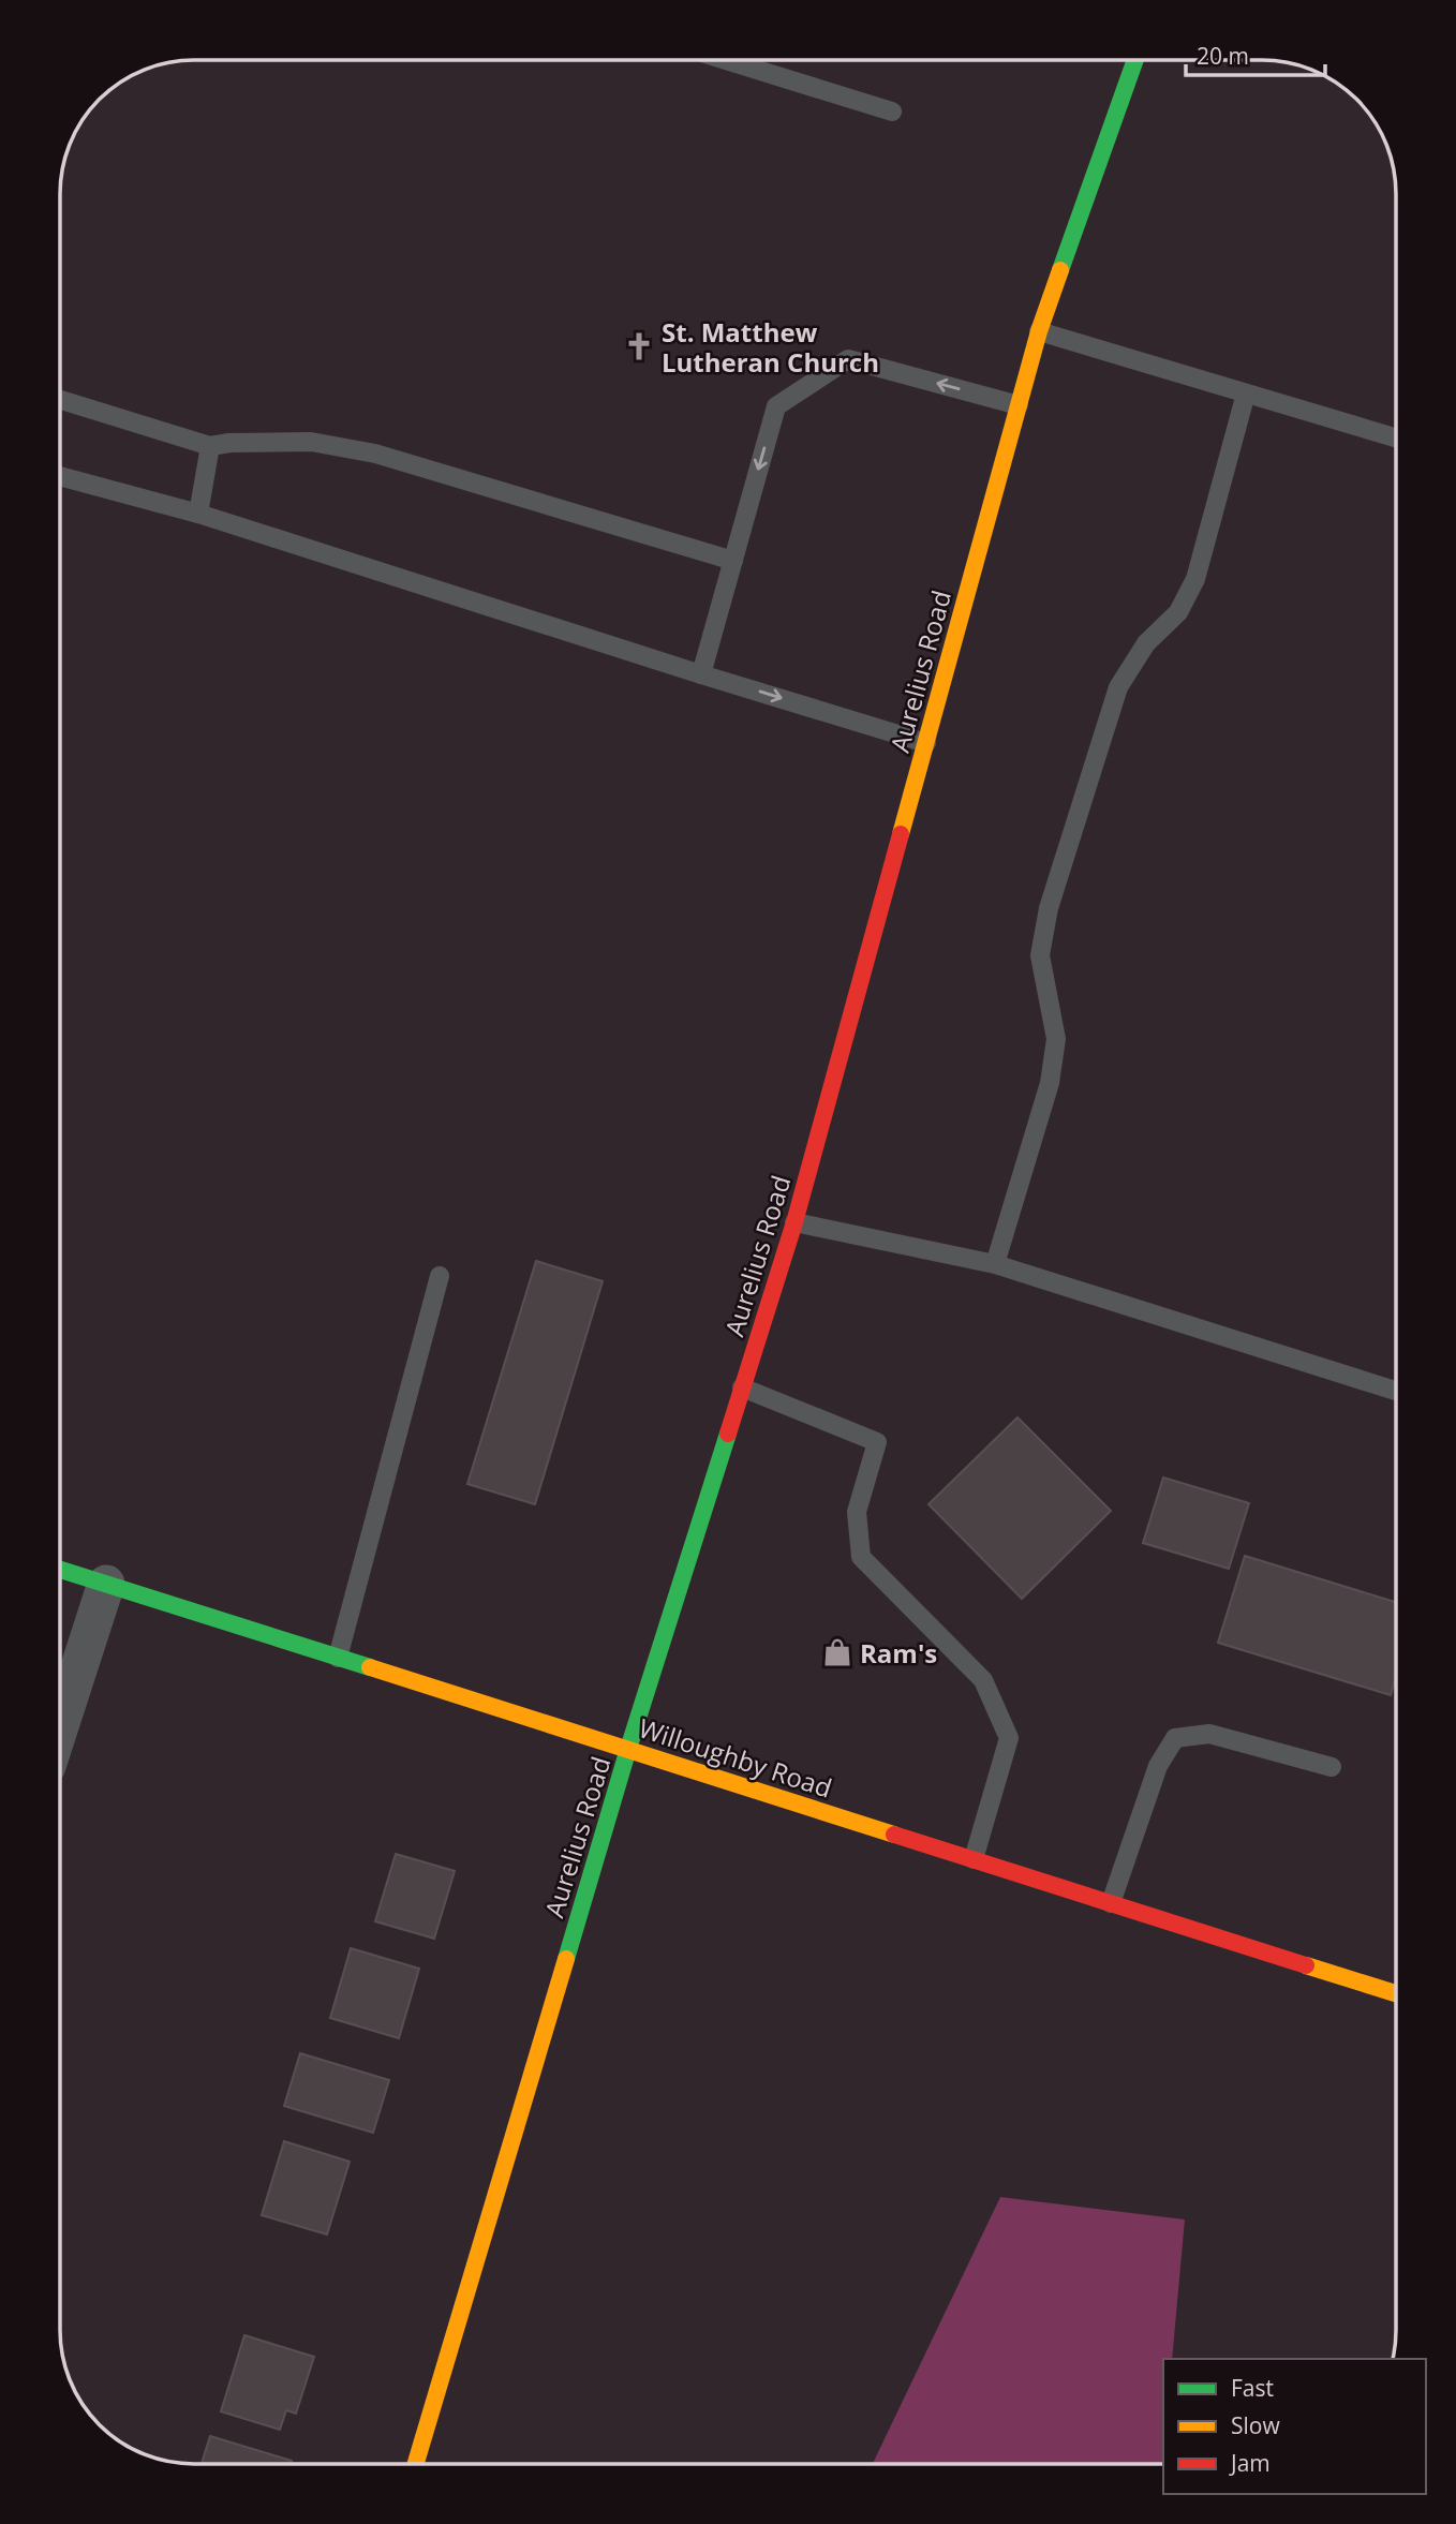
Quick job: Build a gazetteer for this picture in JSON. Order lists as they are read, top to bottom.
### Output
{
  "streets": {
    "street": ["Aurelius Road", "Willoughby Road"]
  },
  "crossings": [
    ["Aurelius Road", "Willoughby Road"]
  ],
  "places": {
    "church": ["St. Matthew Lutheran Church"],
    "shop": ["Ram's"]
  },
  "legend": ["Fast", "Slow", "Jam"],
  "scale_bar": "20 m"
}
